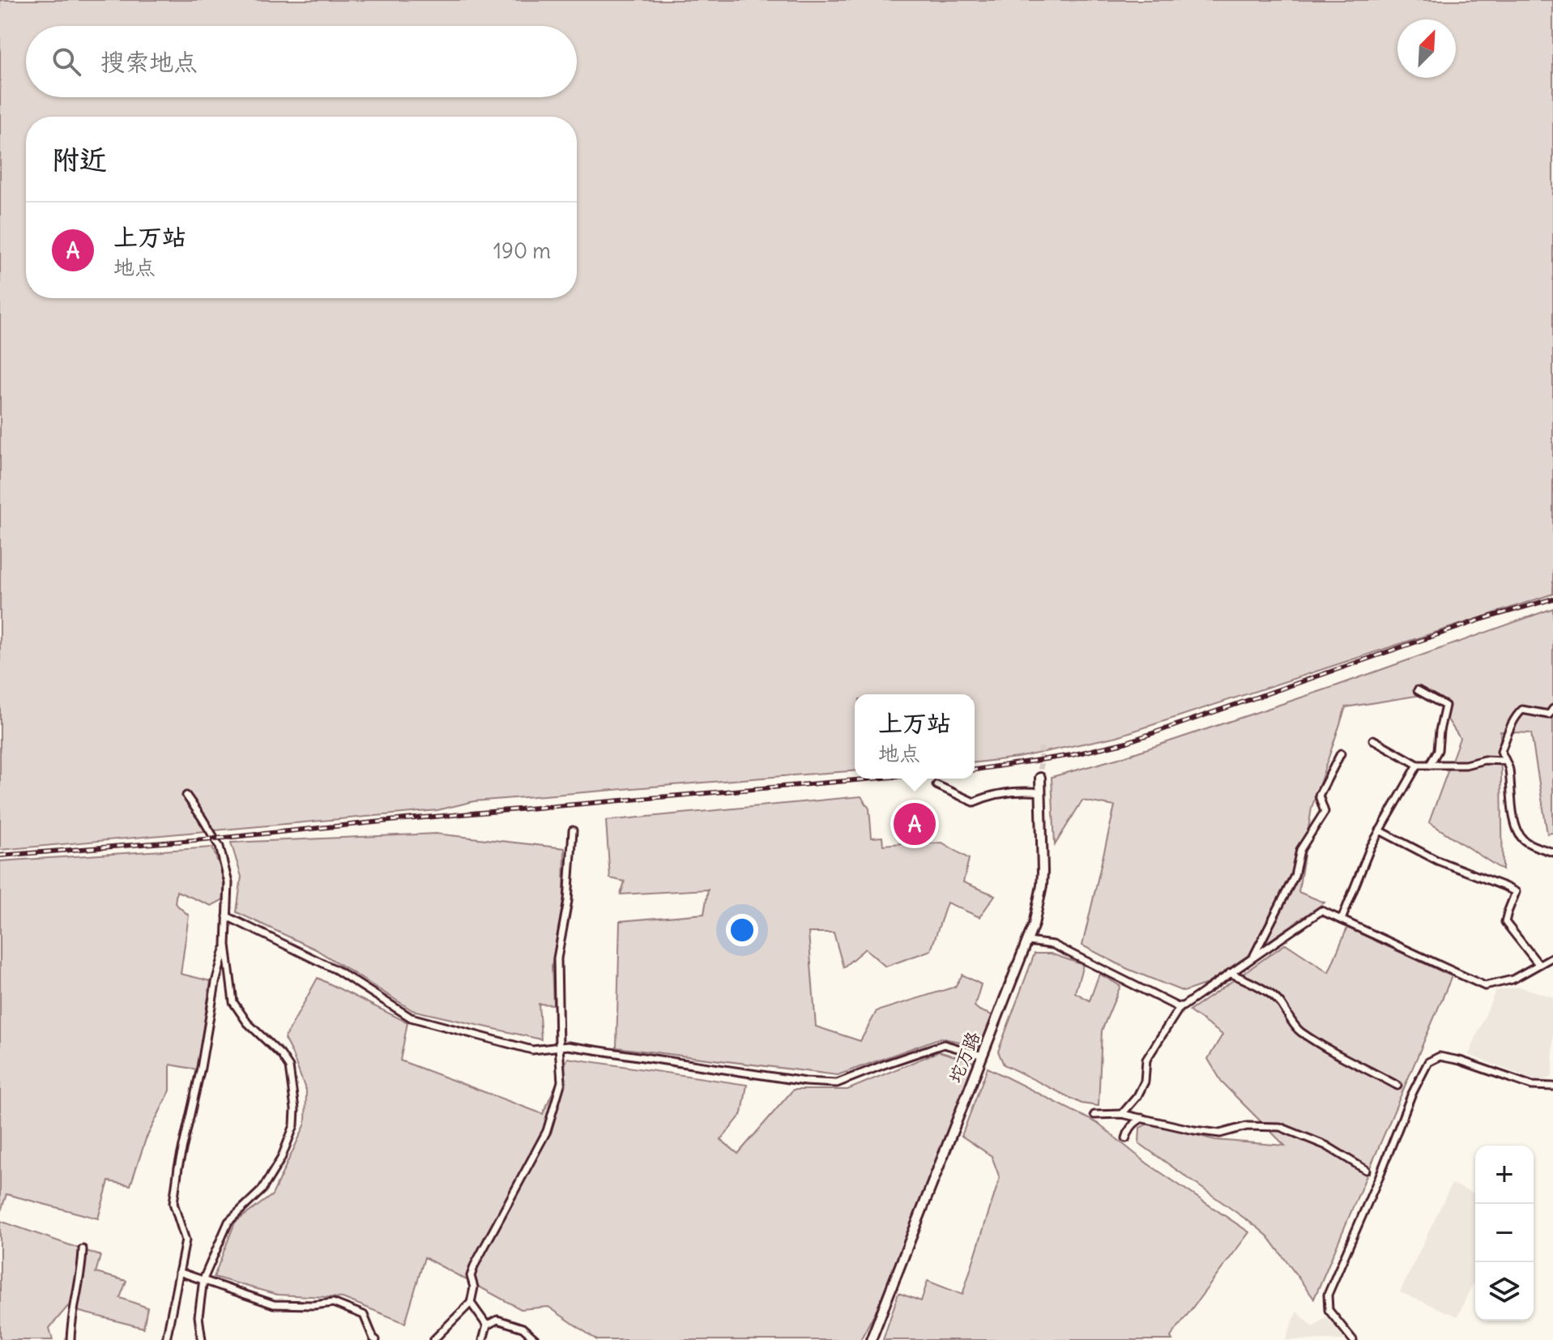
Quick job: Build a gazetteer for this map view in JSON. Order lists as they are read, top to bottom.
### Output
{
  "streets": {
    "main road": ["坨万路"]
  },
  "north": "top right",
  "page": {
    "search": "搜索地点",
    "heading": "附近",
    "list": [
      {
        "mark": "A",
        "name": "上万站",
        "note": "地点",
        "value": "190 m"
      }
    ],
    "popup": ["上万站", "地点"],
    "pins": "A",
    "map_buttons": ["+", "−"]
  }
}
